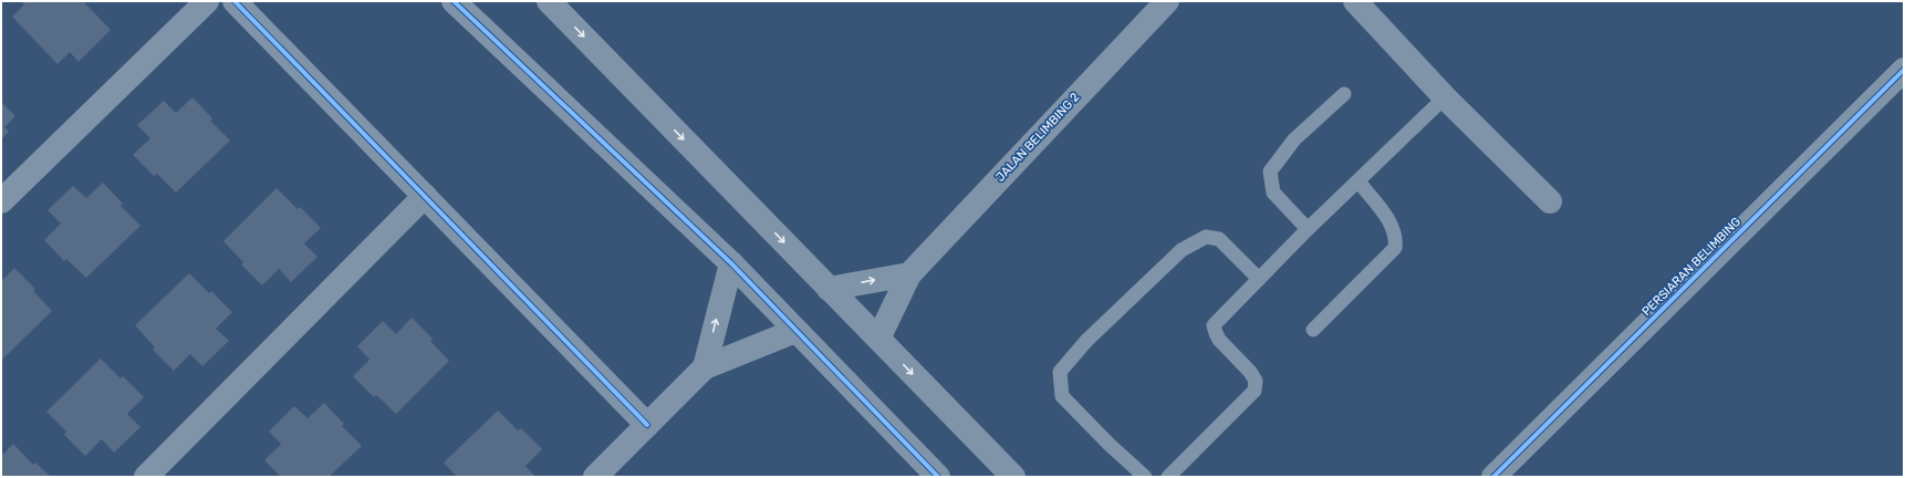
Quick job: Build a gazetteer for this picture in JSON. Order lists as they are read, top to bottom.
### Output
{
  "streets": {
    "street": ["JALAN BELIMBING 2", "PERSIARAN BELIMBING"]
  }
}
